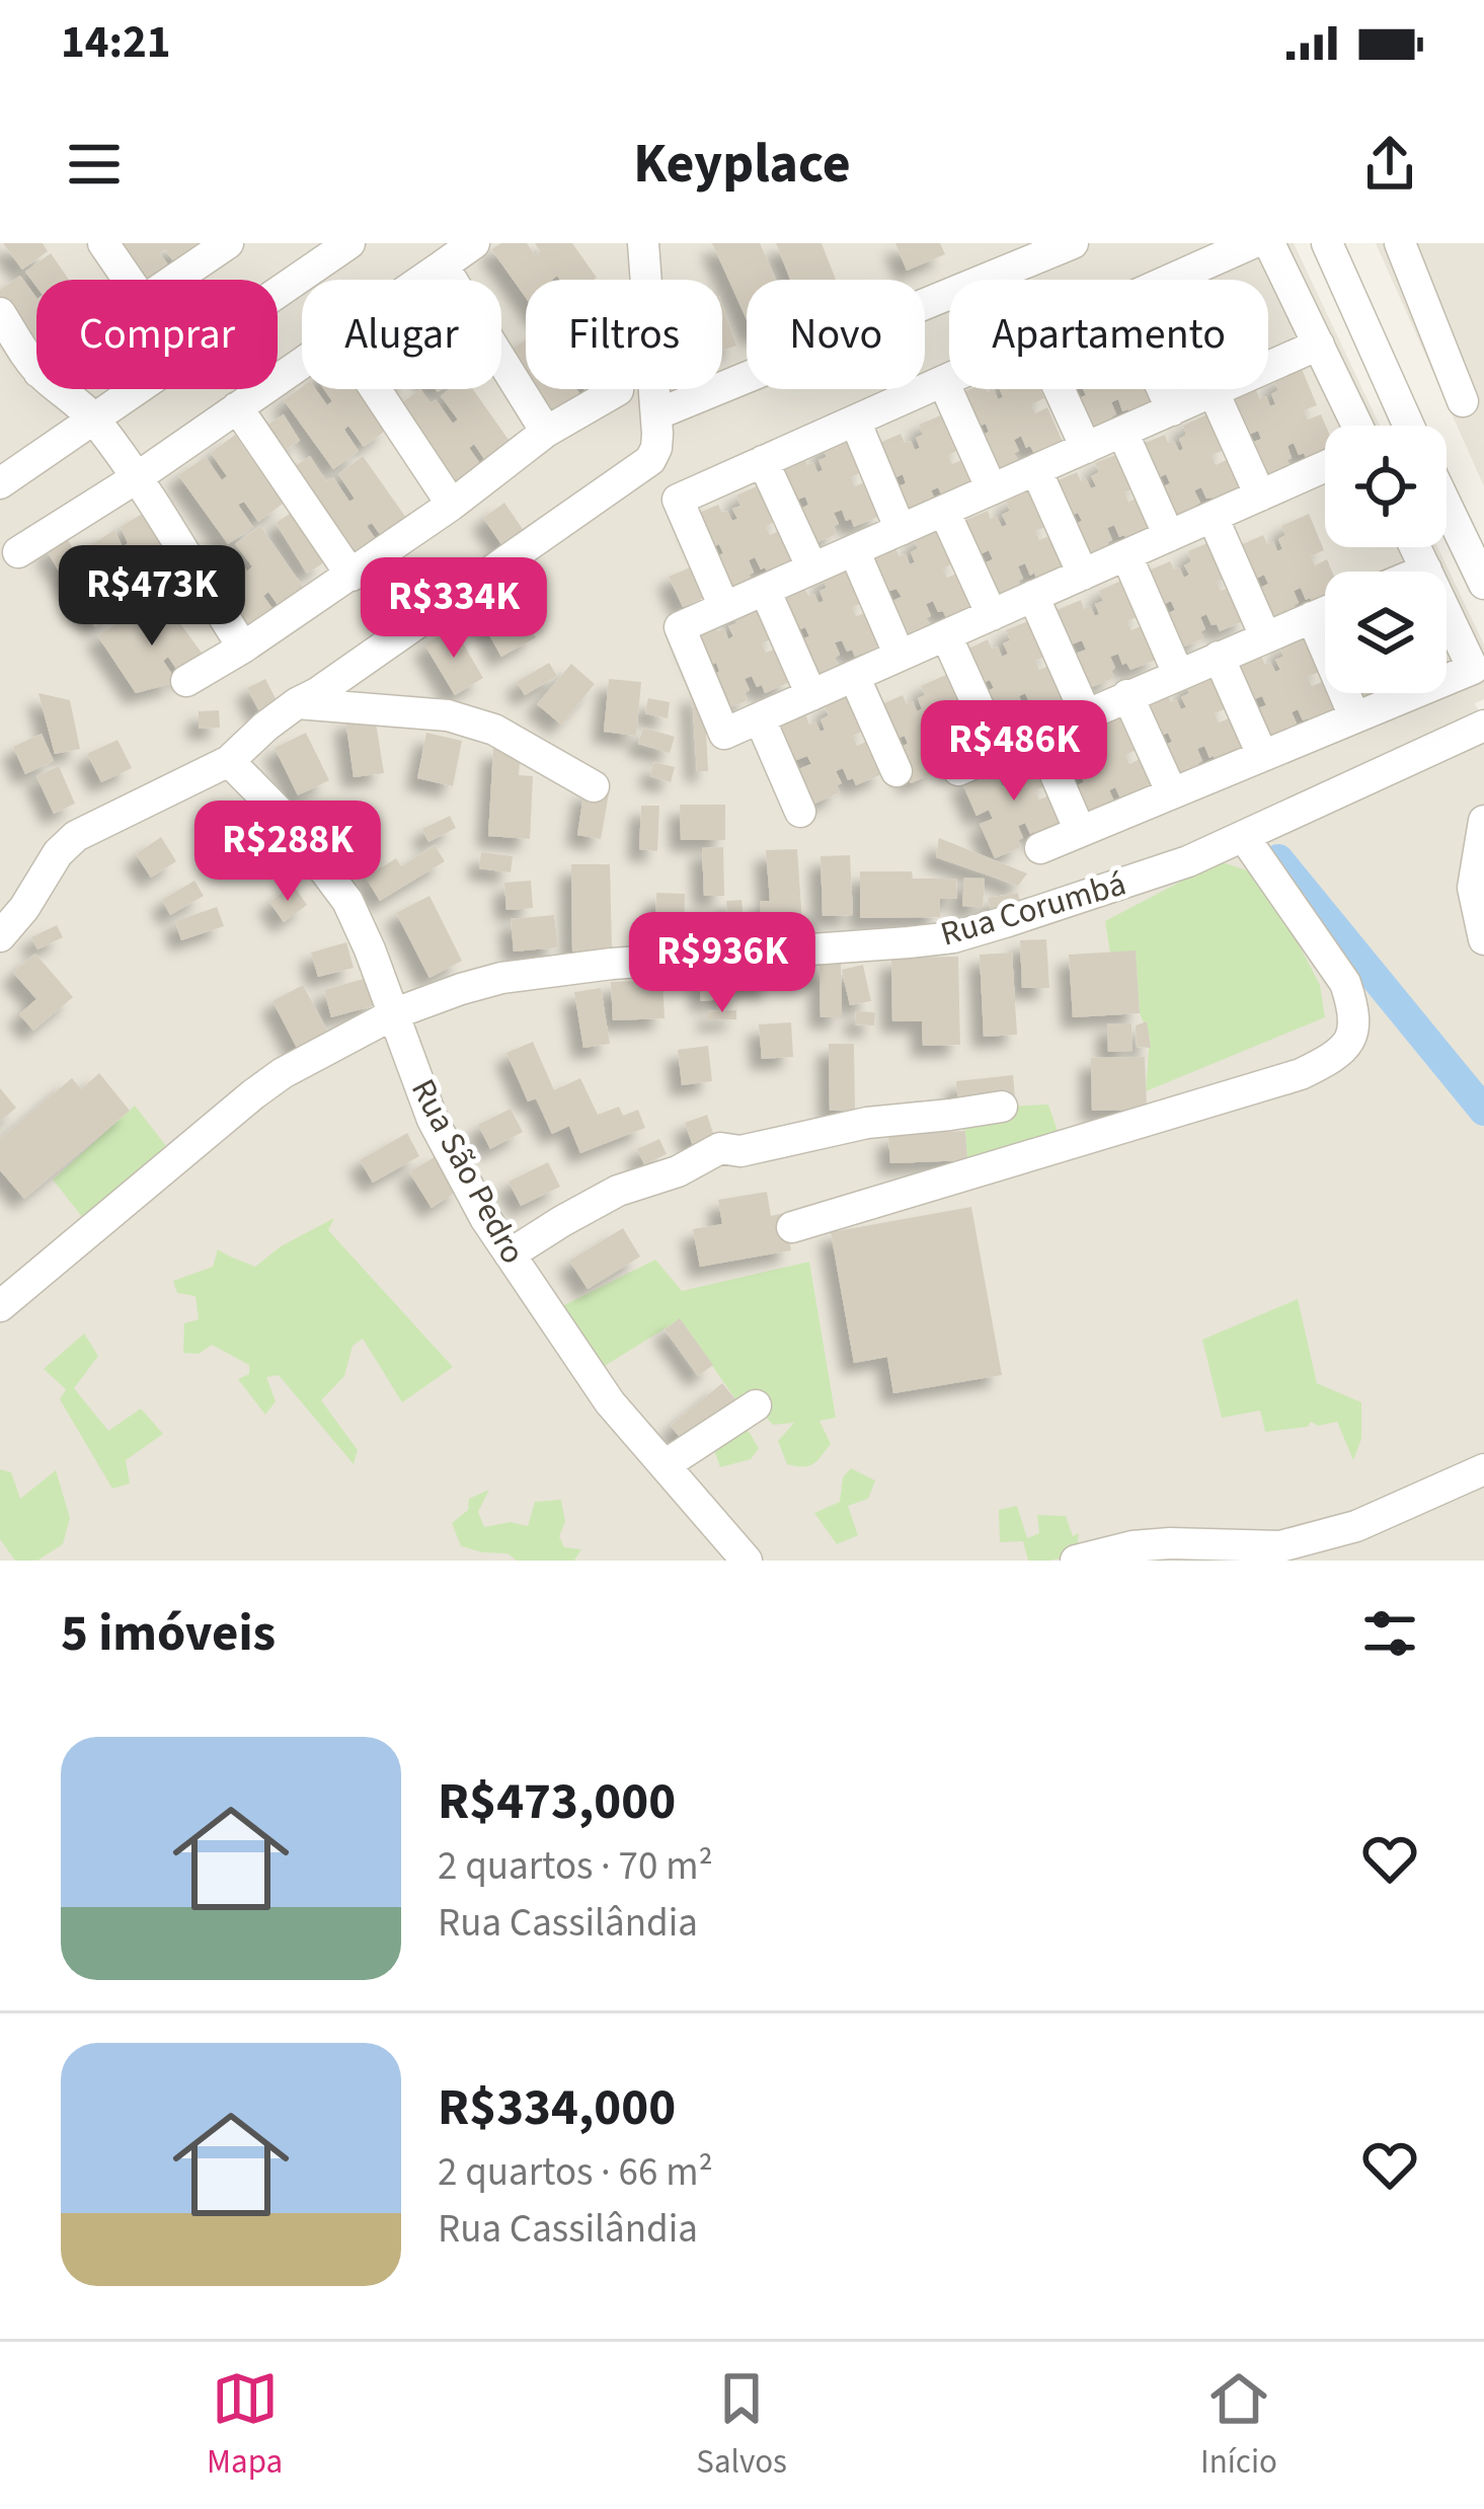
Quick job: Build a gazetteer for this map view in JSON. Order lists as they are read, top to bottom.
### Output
{
  "streets": {
    "street": ["Rua Corumbá", "Rua São Pedro"]
  },
  "crossings": [
    ["Rua Corumbá", "Rua São Pedro"]
  ],
  "page": {
    "status": "14:21",
    "header": "Keyplace",
    "chip": [
      "Comprar",
      "Alugar",
      "Filtros",
      "Novo",
      "Apartamento"
    ],
    "price": [
      "R$473K",
      "R$334K",
      "R$486K",
      "R$288K",
      "R$936K"
    ],
    "heading": "5 imóveis",
    "list": [
      {
        "name": "R$473,000",
        "note": "2 quartos · 70 m² · Rua Cassilândia"
      },
      {
        "name": "R$334,000",
        "note": "2 quartos · 66 m² · Rua Cassilândia"
      }
    ],
    "tabs": ["Mapa", "Salvos", "Início"]
  }
}
